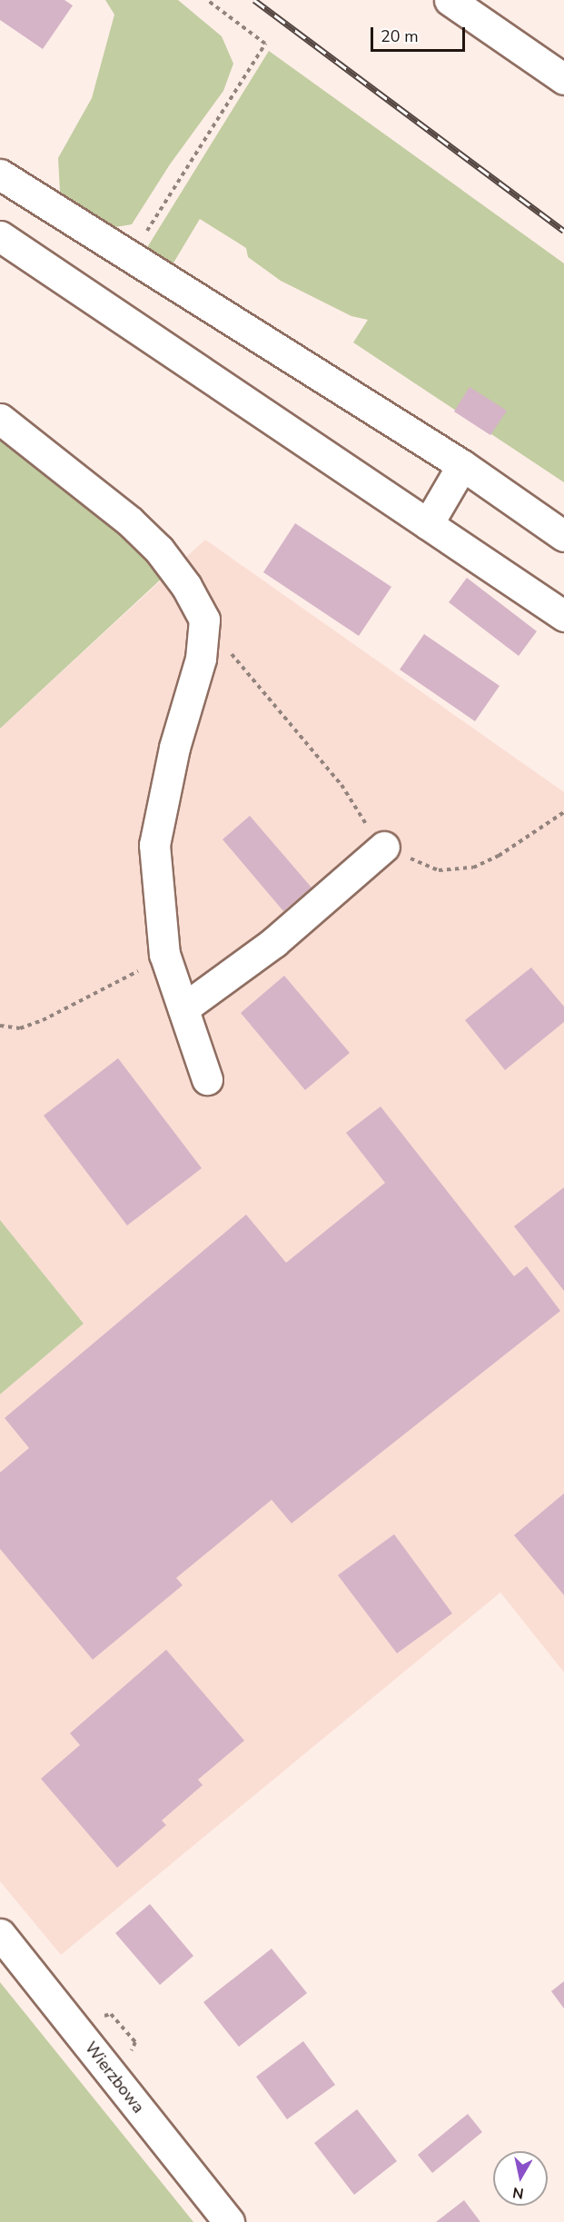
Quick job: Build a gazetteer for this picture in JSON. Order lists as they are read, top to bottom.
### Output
{
  "streets": {
    "street": ["Wierzbowa"]
  },
  "scale_bar": "20 m",
  "north": "bottom"
}
